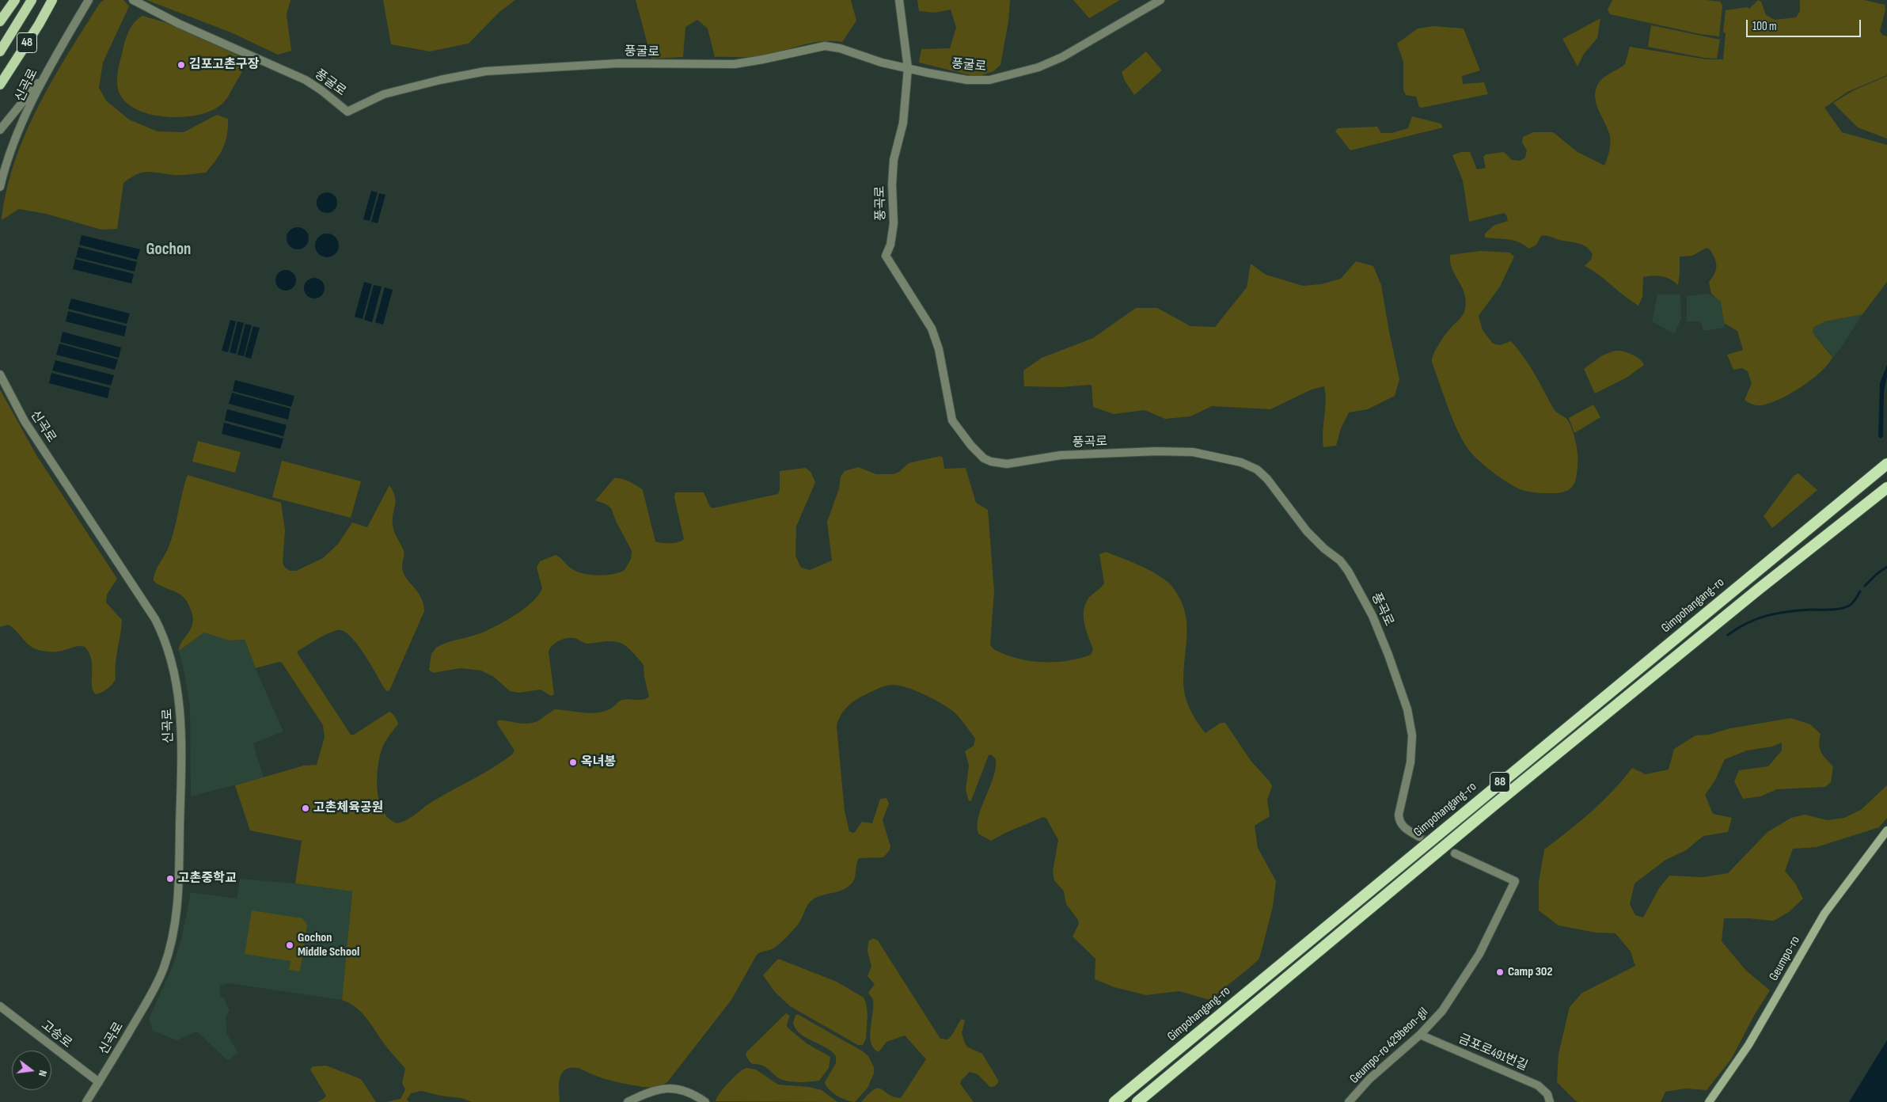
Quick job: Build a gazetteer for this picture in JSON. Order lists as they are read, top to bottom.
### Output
{
  "streets": {
    "highway": ["Gimpohangang-ro", "88"],
    "main road": ["48", "Geumpo-ro"],
    "street": [
      "풍굴로",
      "신곡로",
      "풍곡로",
      "고송로",
      "Geumpo-ro 429beon-gil",
      "금포로491번길"
    ]
  },
  "crossings": [
    ["풍굴로", "풍곡로"],
    ["신곡로", "고송로"],
    ["Geumpo-ro 429beon-gil", "금포로491번길"]
  ],
  "districts": ["Gochon"],
  "places": [
    "김포고촌구장",
    "옥녀봉",
    "고촌체육공원",
    "고촌중학교",
    "Gochon Middle School",
    "Camp 302"
  ],
  "scale_bar": "100 m",
  "north": "right"
}
